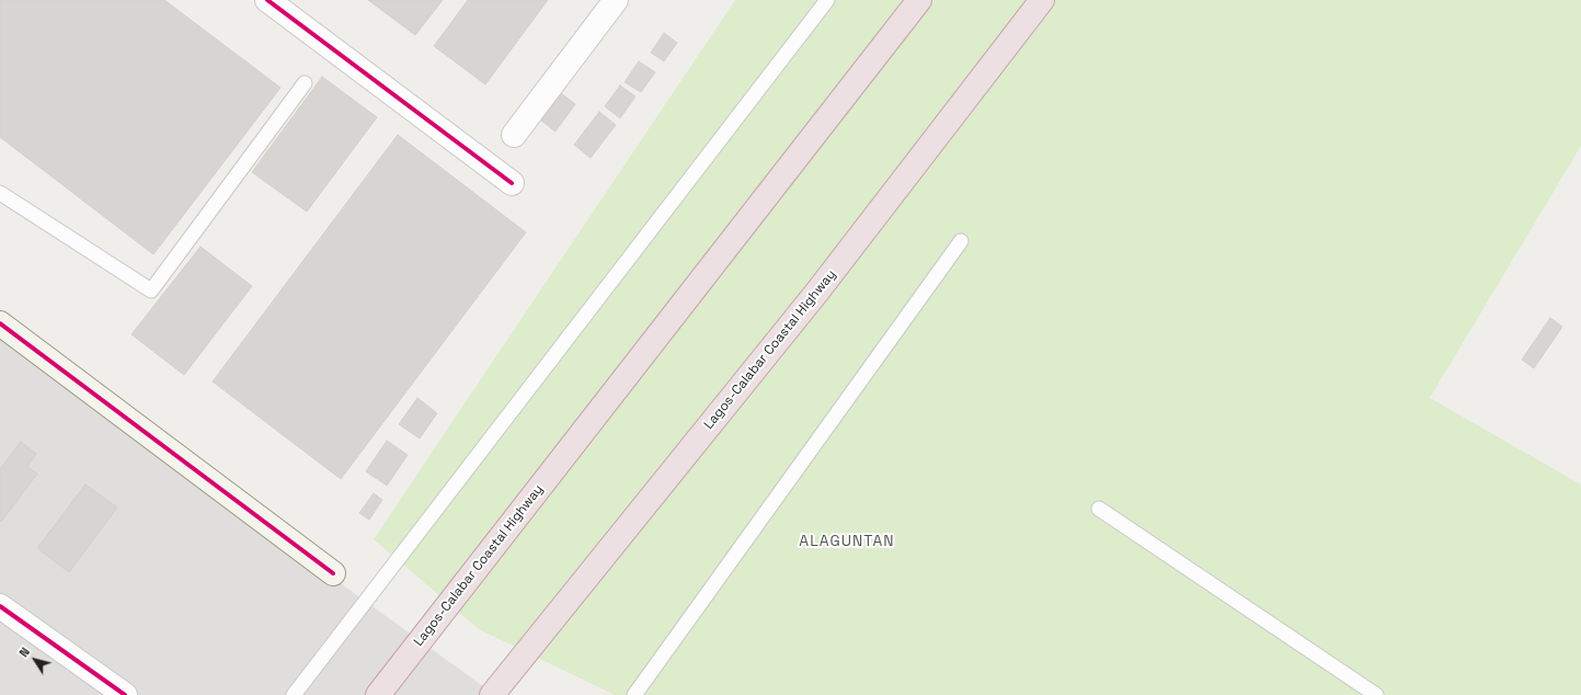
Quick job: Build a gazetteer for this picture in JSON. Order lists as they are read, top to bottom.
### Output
{
  "streets": {
    "highway": ["Lagos-Calabar Coastal Highway"]
  },
  "districts": ["ALAGUNTAN"],
  "north": "top left"
}
